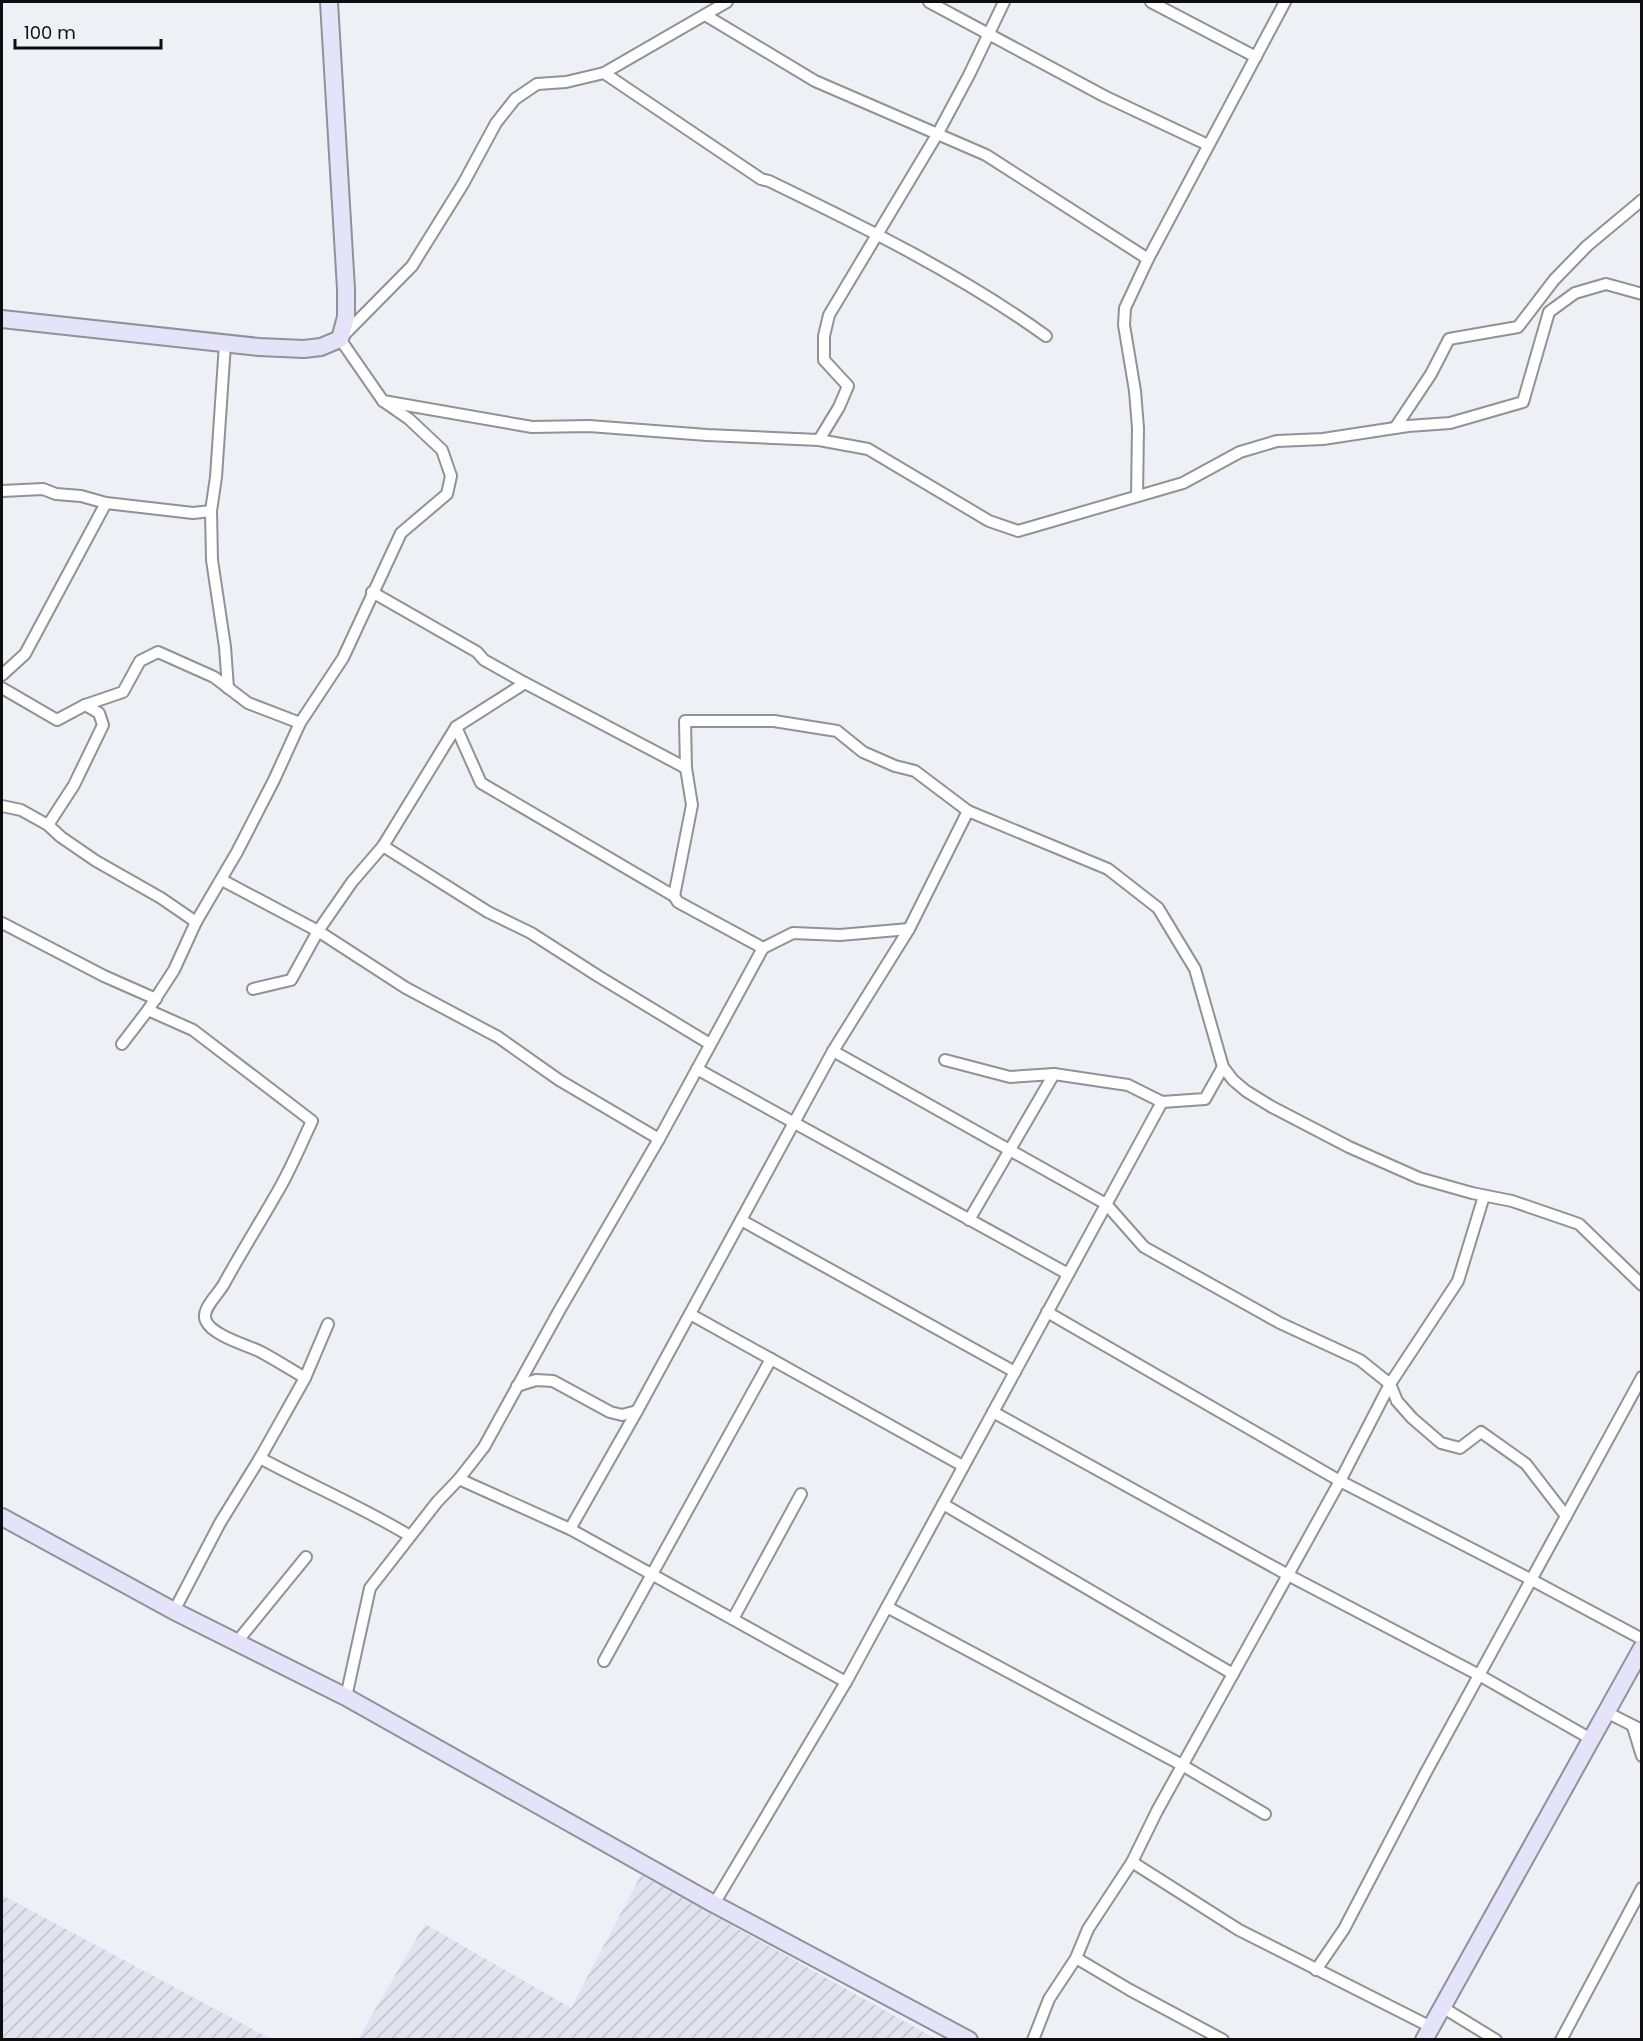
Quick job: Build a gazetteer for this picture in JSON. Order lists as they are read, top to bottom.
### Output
{
  "scale_bar": "100 m"
}
